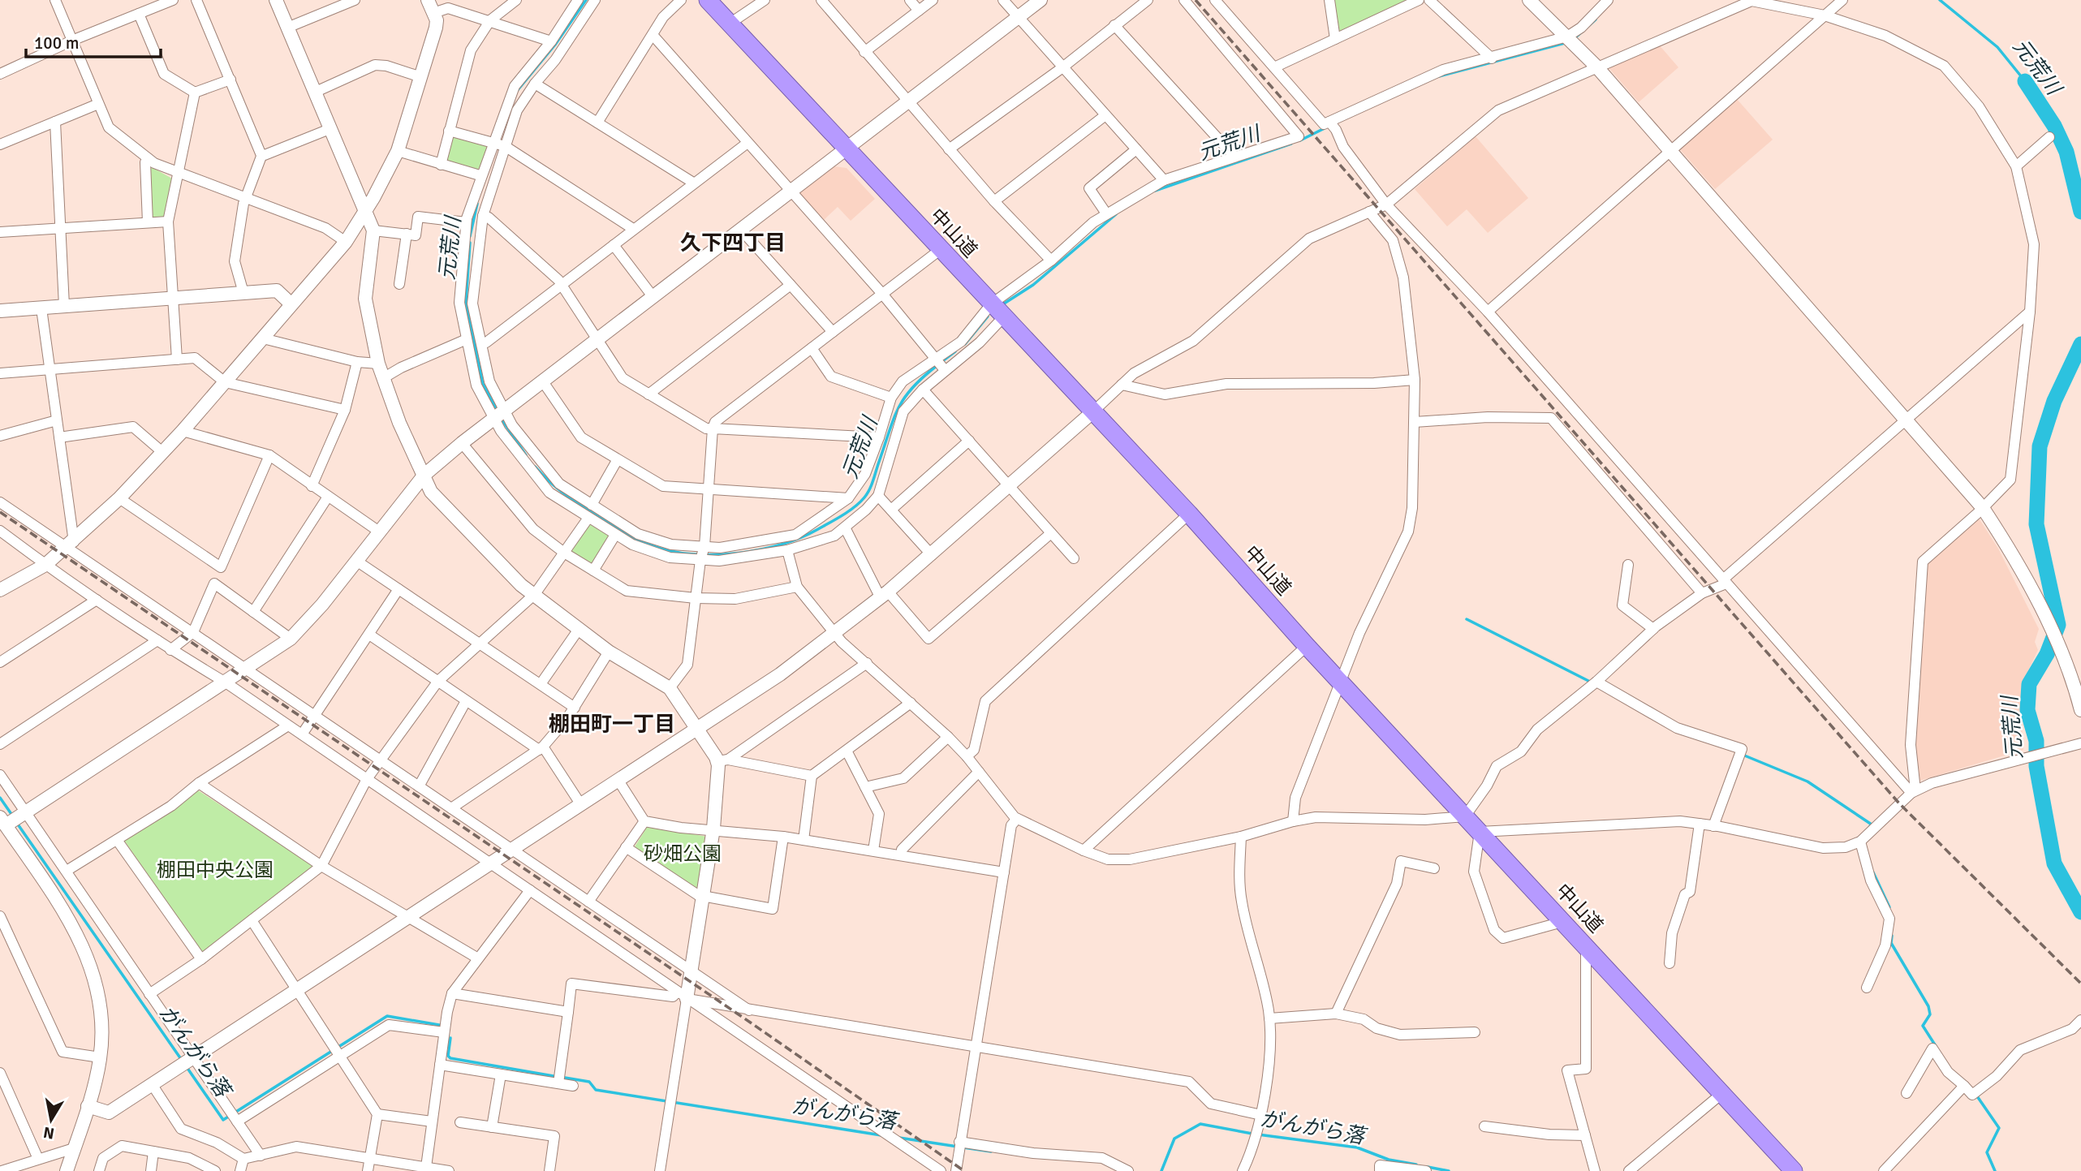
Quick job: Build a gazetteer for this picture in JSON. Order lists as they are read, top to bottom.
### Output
{
  "streets": {
    "highway": ["中山道"]
  },
  "districts": ["久下四丁目", "棚田町一丁目"],
  "water": ["元荒川", "がんがら落"],
  "parks": ["砂畑公園", "棚田中央公園"],
  "scale_bar": "100 m",
  "north": "bottom"
}
